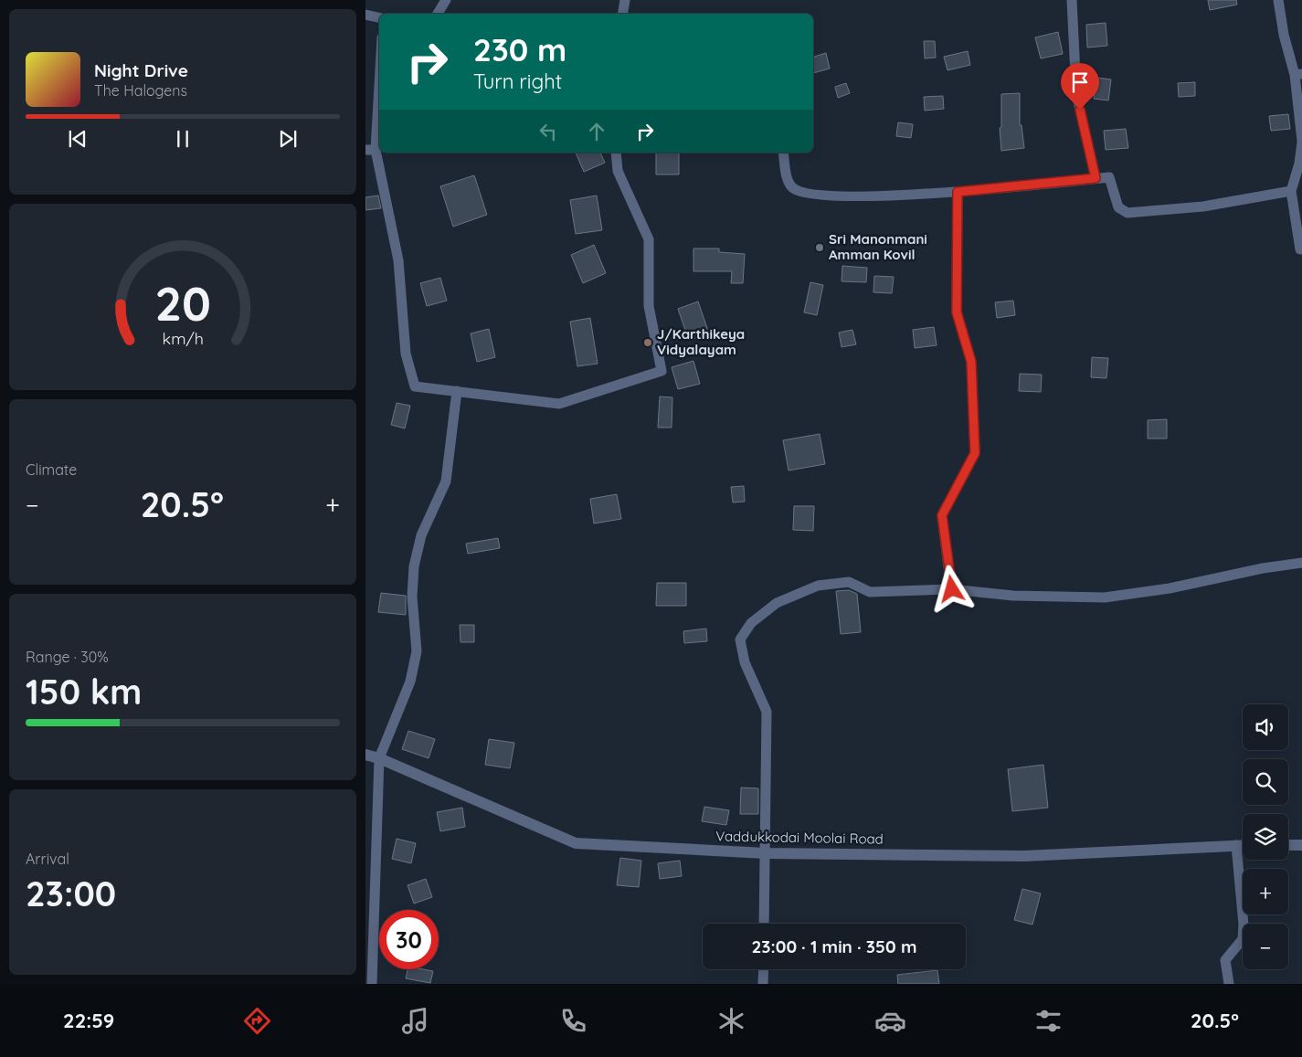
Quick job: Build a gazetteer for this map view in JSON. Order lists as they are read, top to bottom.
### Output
{
  "streets": {
    "street": ["Vaddukkodai Moolai Road"]
  },
  "places": ["Sri Manonmani Amman Kovil", "J/Karthikeya Vidyalayam"],
  "page": {
    "turn": ["230 m", "Turn right"],
    "song": ["Night Drive", "The Halogens"],
    "tile": [
      "Climate",
      ["Range · 30%", "150 km"],
      ["Arrival", "23:00"]
    ],
    "heat": ["−", "20.5°", "+"],
    "map_buttons": ["+", "−"],
    "limit": "30",
    "trip": "23:00 · 1 min · 350 m",
    "tabs": ["22:59", "20.5°"],
    "gauge": ["20", "km/h"]
  }
}
